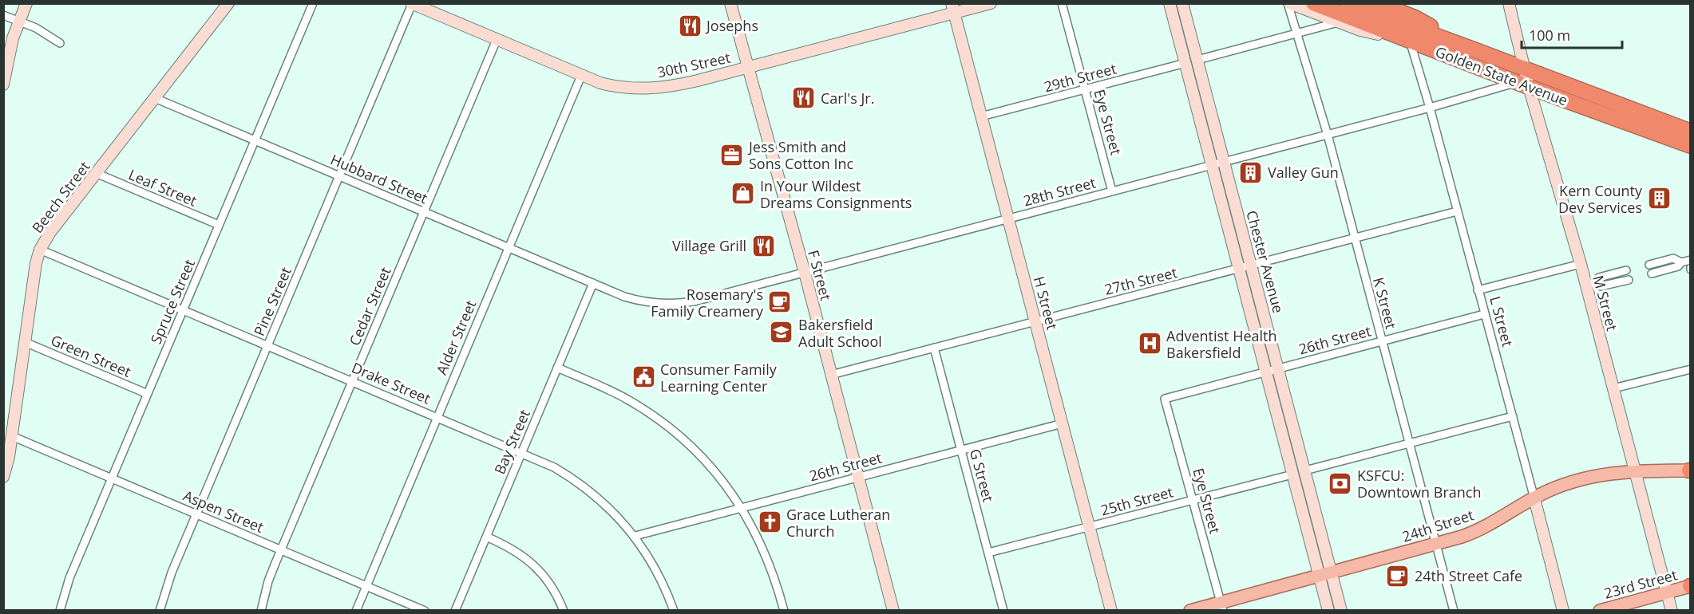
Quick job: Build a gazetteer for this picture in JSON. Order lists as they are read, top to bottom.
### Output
{
  "streets": {
    "highway": ["Golden State Avenue"],
    "main road": ["24th Street", "23rd Street"],
    "street": [
      "30th Street",
      "29th Street",
      "Eye Street",
      "Hubbard Street",
      "Leaf Street",
      "28th Street",
      "Beech Street",
      "Chester Avenue",
      "F Street",
      "27th Street",
      "Spruce Street",
      "Pine Street",
      "H Street",
      "K Street",
      "M Street",
      "Cedar Street",
      "L Street",
      "Alder Street",
      "26th Street",
      "Green Street",
      "Drake Street",
      "Bay Street",
      "G Street",
      "25th Street",
      "Aspen Street"
    ]
  },
  "crossings": [
    ["30th Street", "F Street"],
    ["30th Street", "Pine Street"],
    ["30th Street", "H Street"],
    ["30th Street", "Cedar Street"],
    ["30th Street", "Alder Street"],
    ["Golden State Avenue", "28th Street"],
    ["Golden State Avenue", "M Street"],
    ["Golden State Avenue", "L Street"],
    ["29th Street", "Eye Street"],
    ["29th Street", "Chester Avenue"],
    ["29th Street", "H Street"],
    ["Eye Street", "28th Street"],
    ["Eye Street", "26th Street"],
    ["Eye Street", "25th Street"],
    ["Eye Street", "24th Street"],
    ["Hubbard Street", "28th Street"],
    ["Hubbard Street", "Beech Street"],
    ["Hubbard Street", "Spruce Street"],
    ["Hubbard Street", "Pine Street"],
    ["Hubbard Street", "Cedar Street"],
    ["Hubbard Street", "Alder Street"],
    ["Hubbard Street", "Bay Street"],
    ["Leaf Street", "Beech Street"],
    ["Leaf Street", "Spruce Street"],
    ["28th Street", "Chester Avenue"],
    ["28th Street", "F Street"],
    ["28th Street", "H Street"],
    ["28th Street", "K Street"],
    ["28th Street", "M Street"],
    ["28th Street", "L Street"],
    ["28th Street", "Bay Street"],
    ["Beech Street", "Green Street"],
    ["Beech Street", "Drake Street"],
    ["Beech Street", "Aspen Street"],
    ["Chester Avenue", "27th Street"],
    ["Chester Avenue", "26th Street"],
    ["Chester Avenue", "25th Street"],
    ["Chester Avenue", "24th Street"],
    ["F Street", "27th Street"],
    ["F Street", "26th Street"],
    ["27th Street", "H Street"],
    ["27th Street", "K Street"],
    ["27th Street", "L Street"],
    ["27th Street", "G Street"],
    ["Spruce Street", "Green Street"],
    ["Spruce Street", "Drake Street"],
    ["Spruce Street", "Aspen Street"],
    ["Pine Street", "Drake Street"],
    ["Pine Street", "Aspen Street"],
    ["H Street", "26th Street"],
    ["H Street", "25th Street"],
    ["K Street", "26th Street"],
    ["K Street", "24th Street"],
    ["M Street", "24th Street"],
    ["M Street", "23rd Street"],
    ["Cedar Street", "Drake Street"],
    ["Cedar Street", "Aspen Street"],
    ["L Street", "26th Street"],
    ["L Street", "24th Street"],
    ["Alder Street", "Drake Street"],
    ["Alder Street", "Aspen Street"],
    ["26th Street", "Drake Street"],
    ["26th Street", "G Street"],
    ["Drake Street", "Bay Street"],
    ["G Street", "25th Street"]
  ],
  "places": {
    "restaurant": ["Josephs", "Carl's Jr.", "Village Grill"],
    "office": ["Jess Smith and Sons Cotton Inc"],
    "building": ["Valley Gun", "Kern County Dev Services"],
    "shop": ["In Your Wildest Dreams Consignments"],
    "cafe": ["Rosemary's Family Creamery", "24th Street Cafe"],
    "school or university": ["Bakersfield Adult School"],
    "hospital": ["Adventist Health Bakersfield"],
    "public building": ["Consumer Family Learning Center"],
    "bank": ["KSFCU: Downtown Branch"],
    "church": ["Grace Lutheran Church"]
  },
  "scale_bar": "100 m"
}
